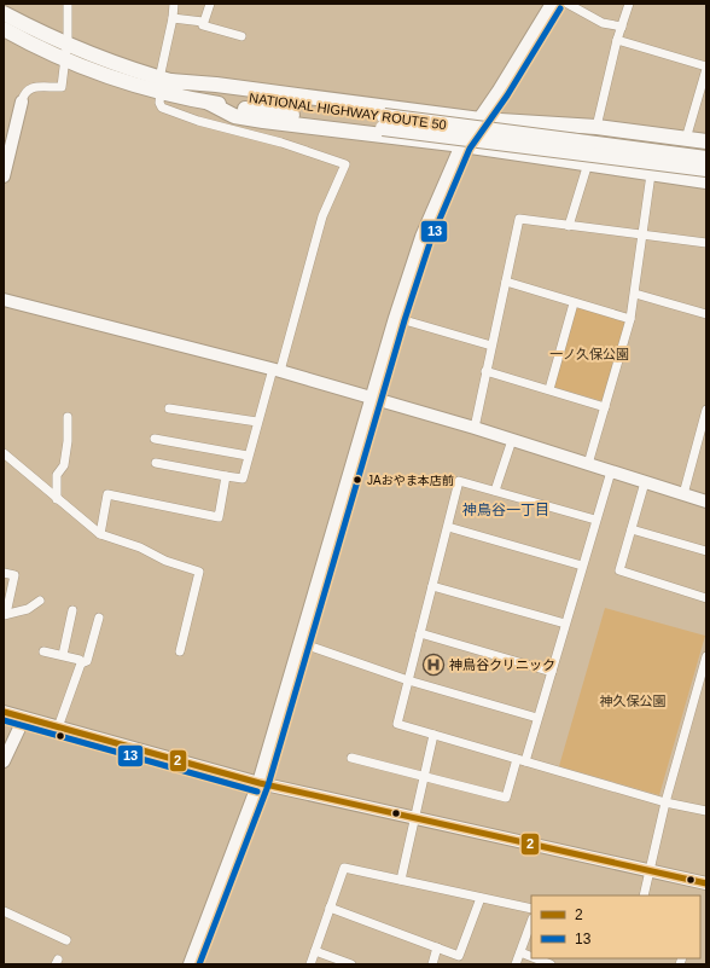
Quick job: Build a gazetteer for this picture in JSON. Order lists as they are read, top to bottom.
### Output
{
  "streets": {
    "highway": ["NATIONAL HIGHWAY ROUTE 50"]
  },
  "districts": ["神鳥谷一丁目"],
  "parks": ["一ノ久保公園", "神久保公園"],
  "places": {
    "other": ["JAおやま本店前"],
    "hospital": ["神鳥谷クリニック"]
  },
  "lines": ["transit line 13", "transit line 2"],
  "legend": ["2", "13"]
}
